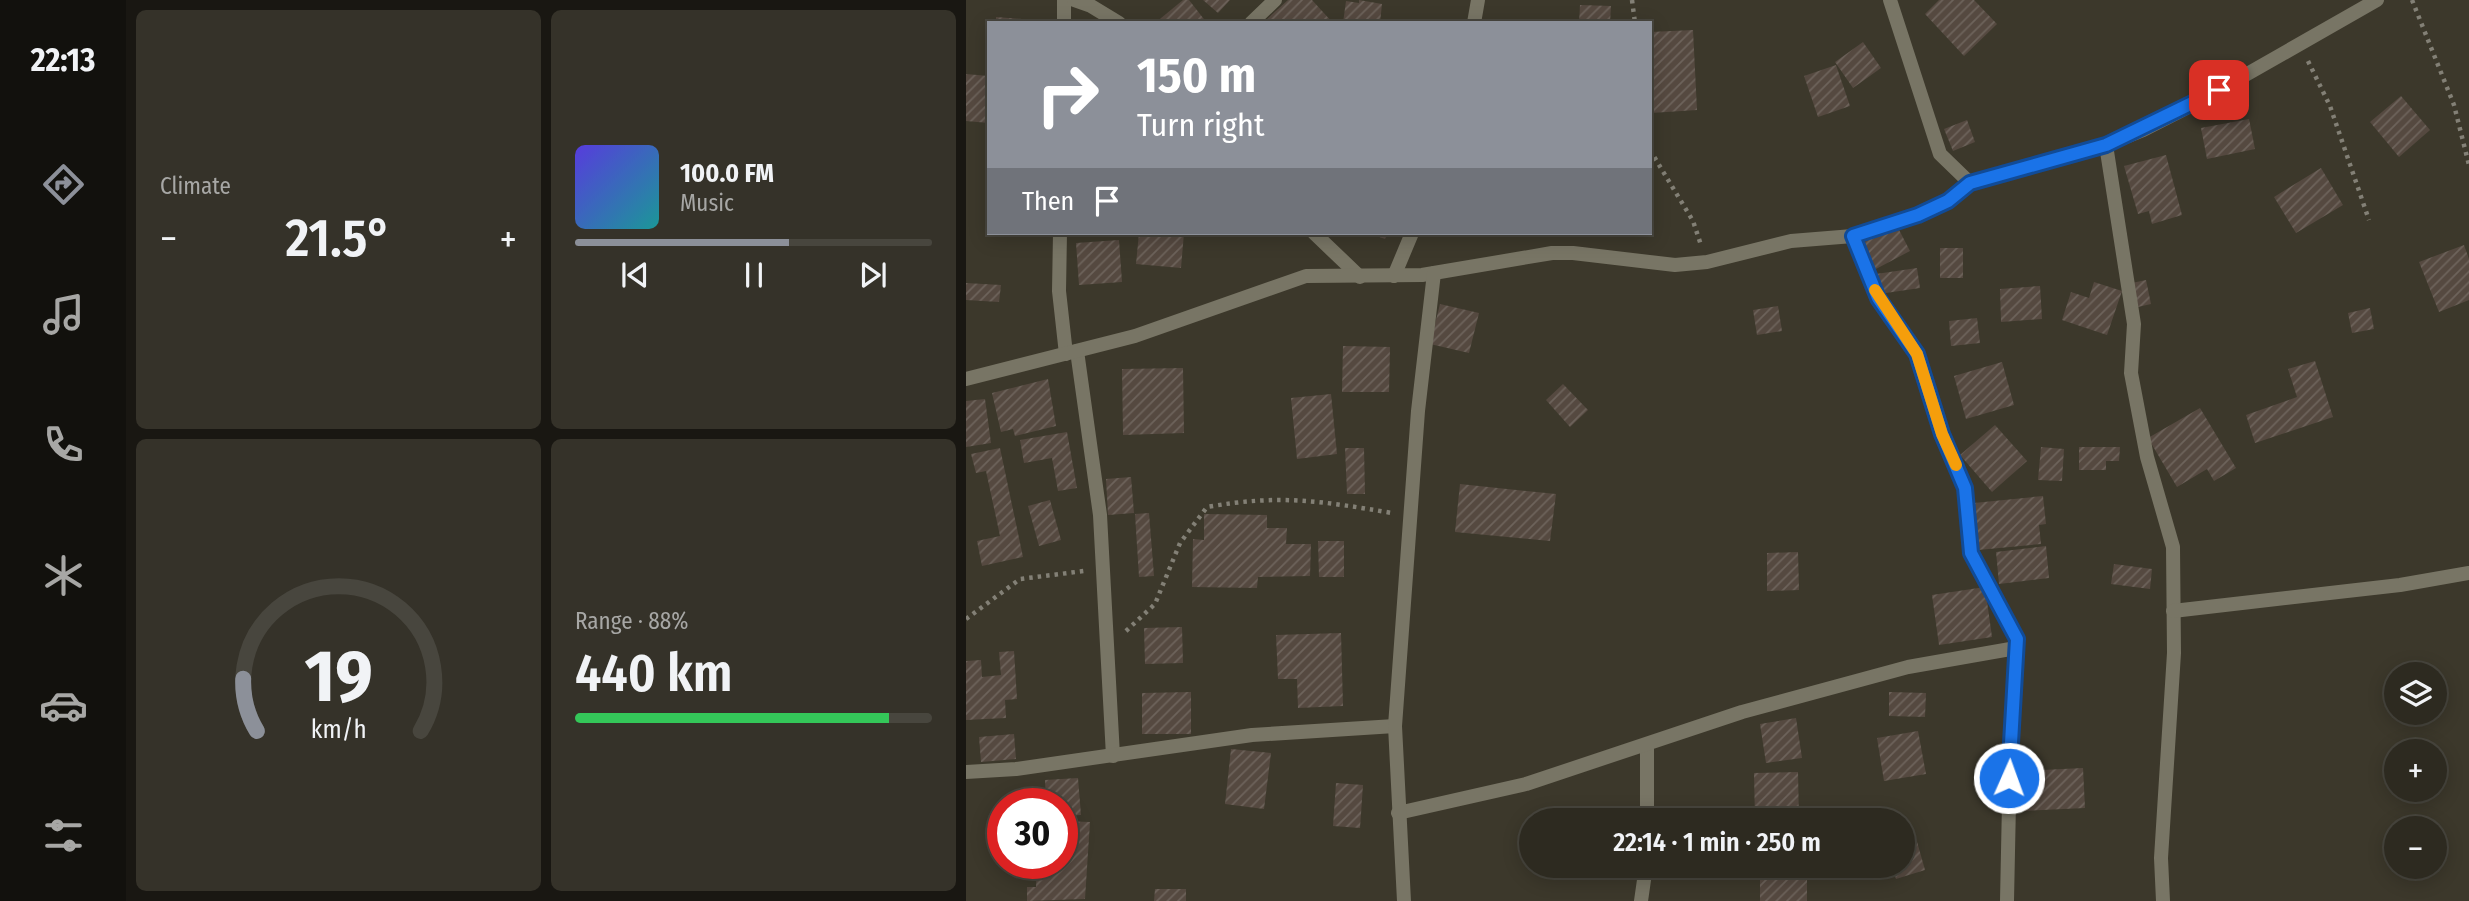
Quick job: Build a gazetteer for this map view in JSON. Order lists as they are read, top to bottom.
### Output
{
  "page": {
    "tabs": "22:13",
    "tile": [
      "Climate",
      ["Range · 88%", "440 km"]
    ],
    "turn": ["150 m", "Turn right"],
    "song": ["100.0 FM", "Music"],
    "then": "Then",
    "heat": ["−", "21.5°", "+"],
    "map_buttons": ["+", "−"],
    "limit": "30",
    "trip": "22:14 · 1 min · 250 m",
    "gauge": ["19", "km/h"]
  }
}
